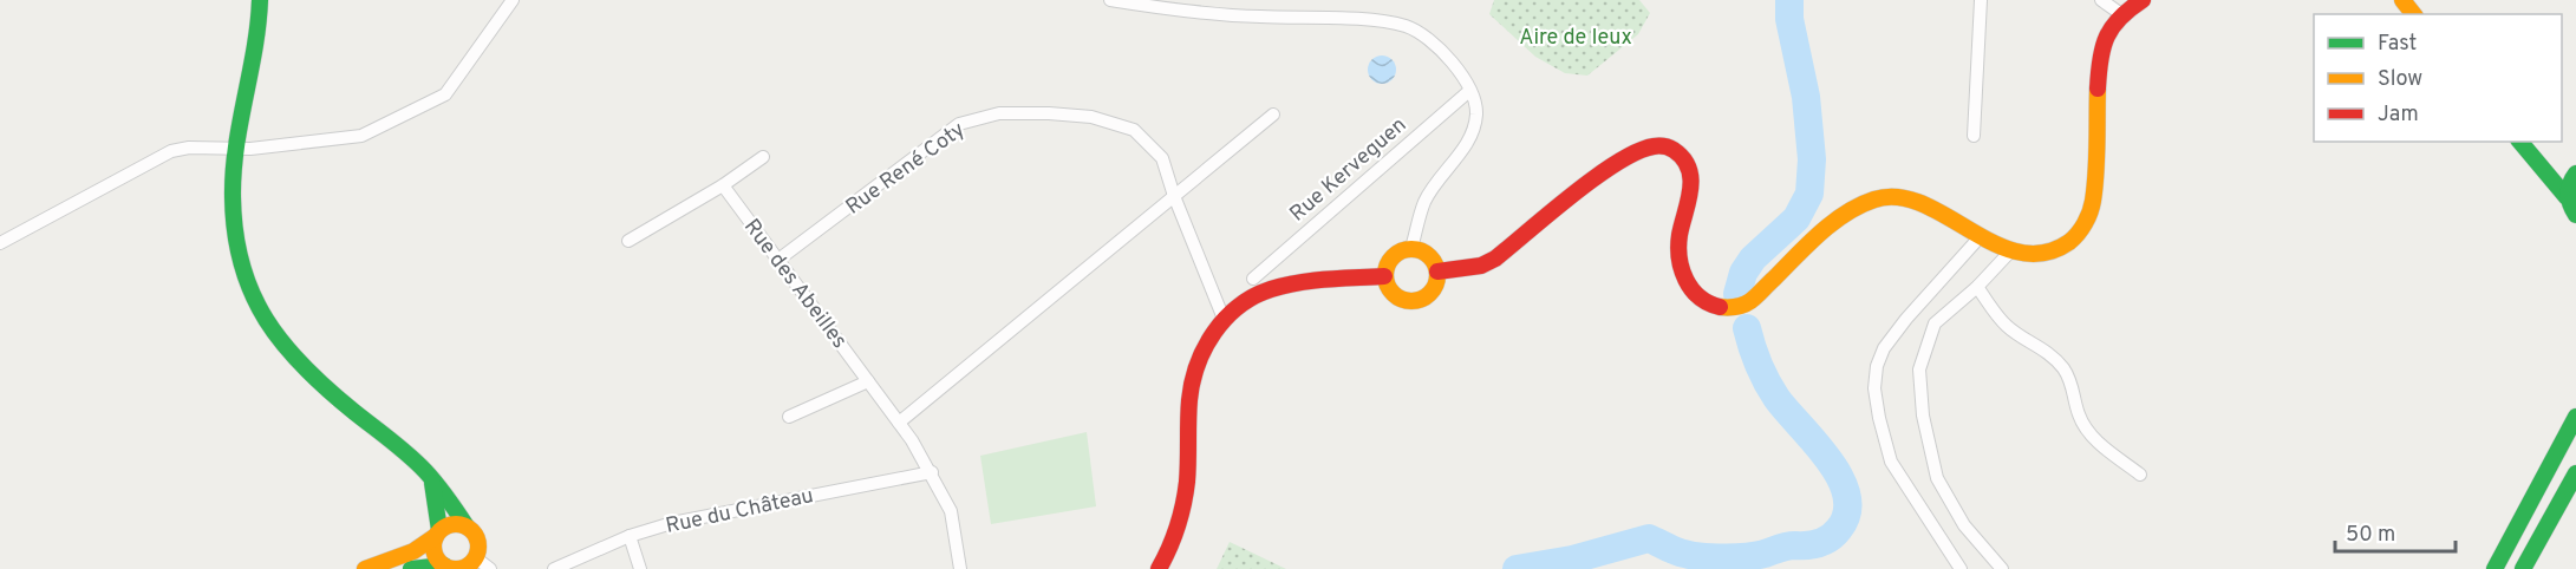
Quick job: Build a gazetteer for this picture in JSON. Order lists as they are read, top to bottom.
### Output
{
  "streets": {
    "street": [
      "Rue René Coty",
      "Rue Kerveguen",
      "Rue des Abeilles",
      "Rue du Château"
    ]
  },
  "crossings": [
    ["Rue René Coty", "Rue des Abeilles"],
    ["Rue des Abeilles", "Rue du Château"]
  ],
  "parks": ["Aire de Ieux"],
  "legend": ["Fast", "Slow", "Jam"],
  "scale_bar": "50 m"
}
